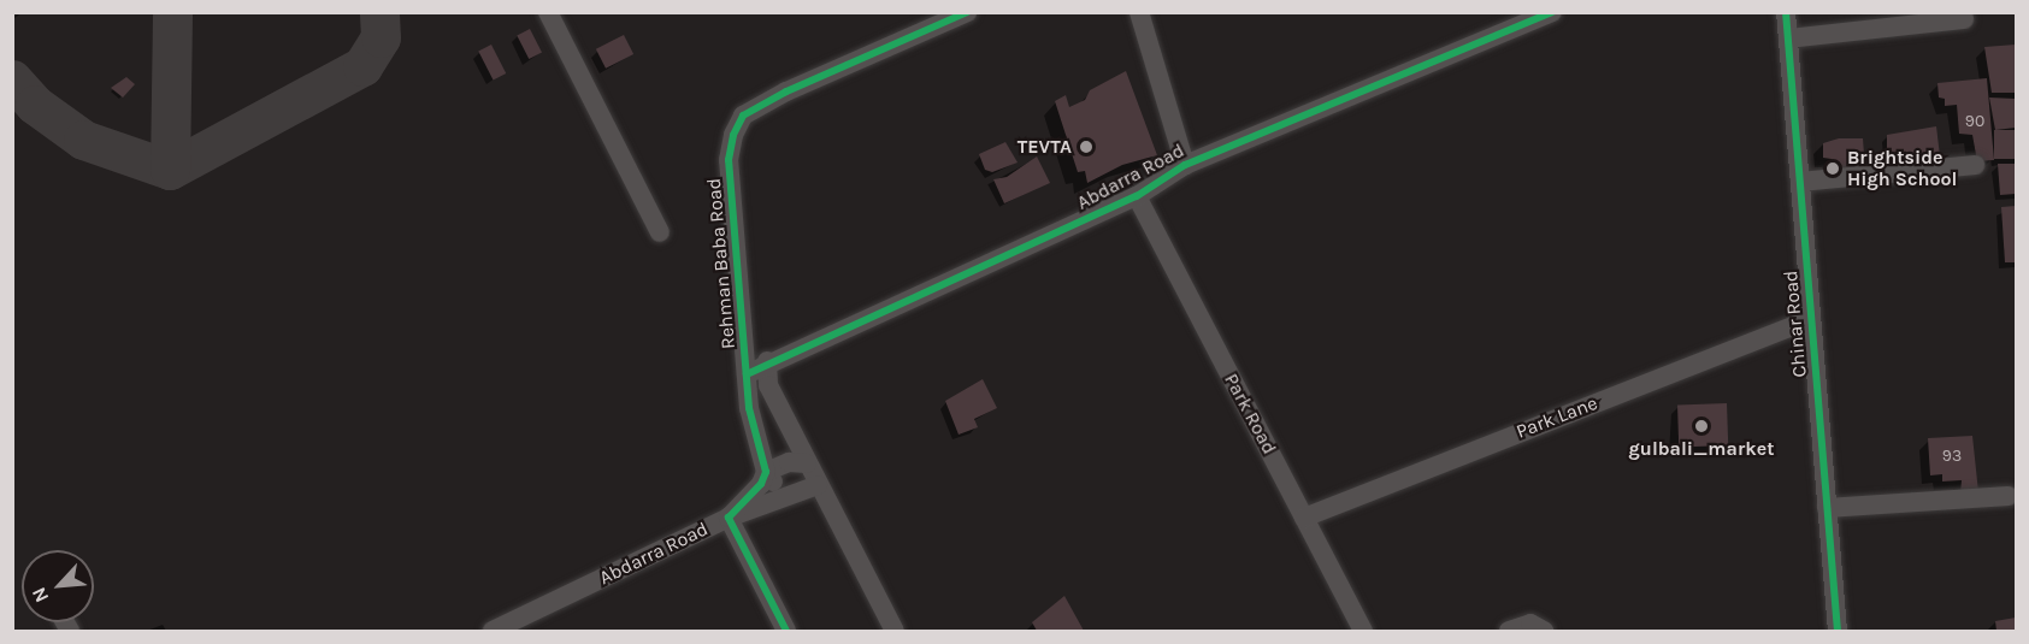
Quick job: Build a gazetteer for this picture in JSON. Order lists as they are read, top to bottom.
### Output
{
  "streets": {
    "street": [
      "Abdarra Road",
      "Rehman Baba Road",
      "Chinar Road",
      "Park Road",
      "Park Lane"
    ]
  },
  "crossings": [
    ["Abdarra Road", "Rehman Baba Road"],
    ["Abdarra Road", "Park Road"],
    ["Chinar Road", "Park Lane"],
    ["Park Road", "Park Lane"]
  ],
  "places": ["TEVTA", "Brightside High School", "gulbali_market"],
  "house_numbers": ["90", "93"],
  "north": "bottom left"
}
